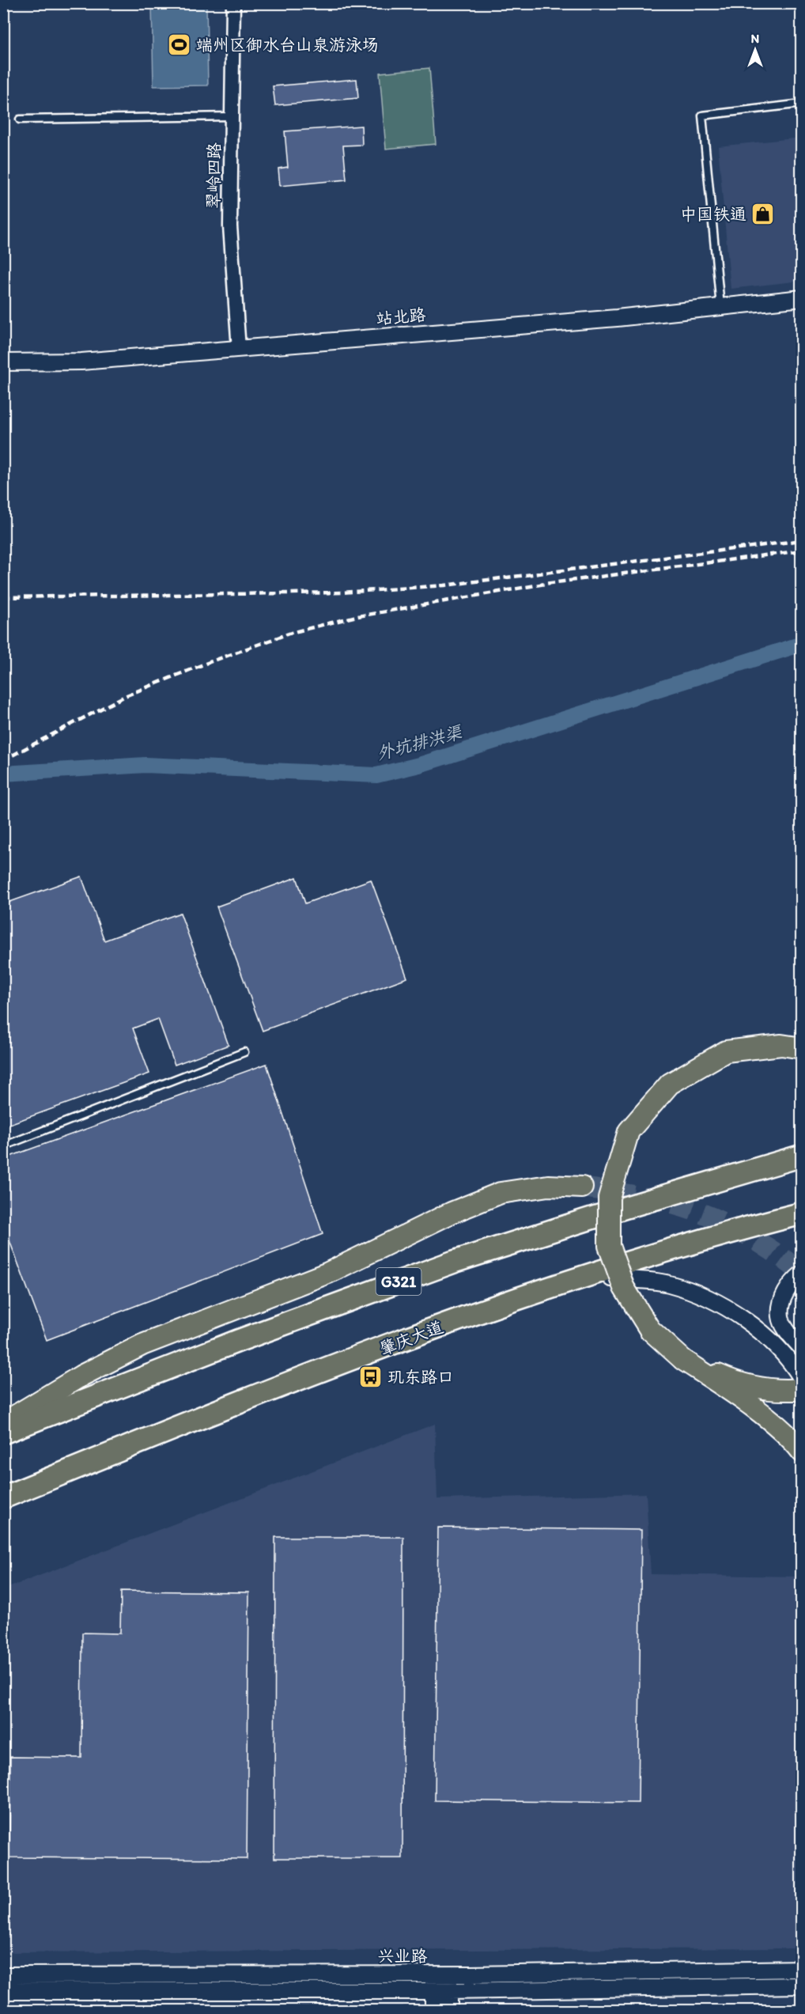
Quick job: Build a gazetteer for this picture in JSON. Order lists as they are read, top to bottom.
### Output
{
  "streets": {
    "highway": ["G321", "肇庆大道"],
    "street": ["翠岭四路", "站北路", "兴业路"]
  },
  "crossings": [
    ["翠岭四路", "站北路"]
  ],
  "water": ["外坑排洪渠"],
  "places": {
    "sports": ["端州区御水台山泉游泳场"],
    "shop": ["中国铁通"],
    "bus stop": ["玑东路口"]
  },
  "north": "top"
}
